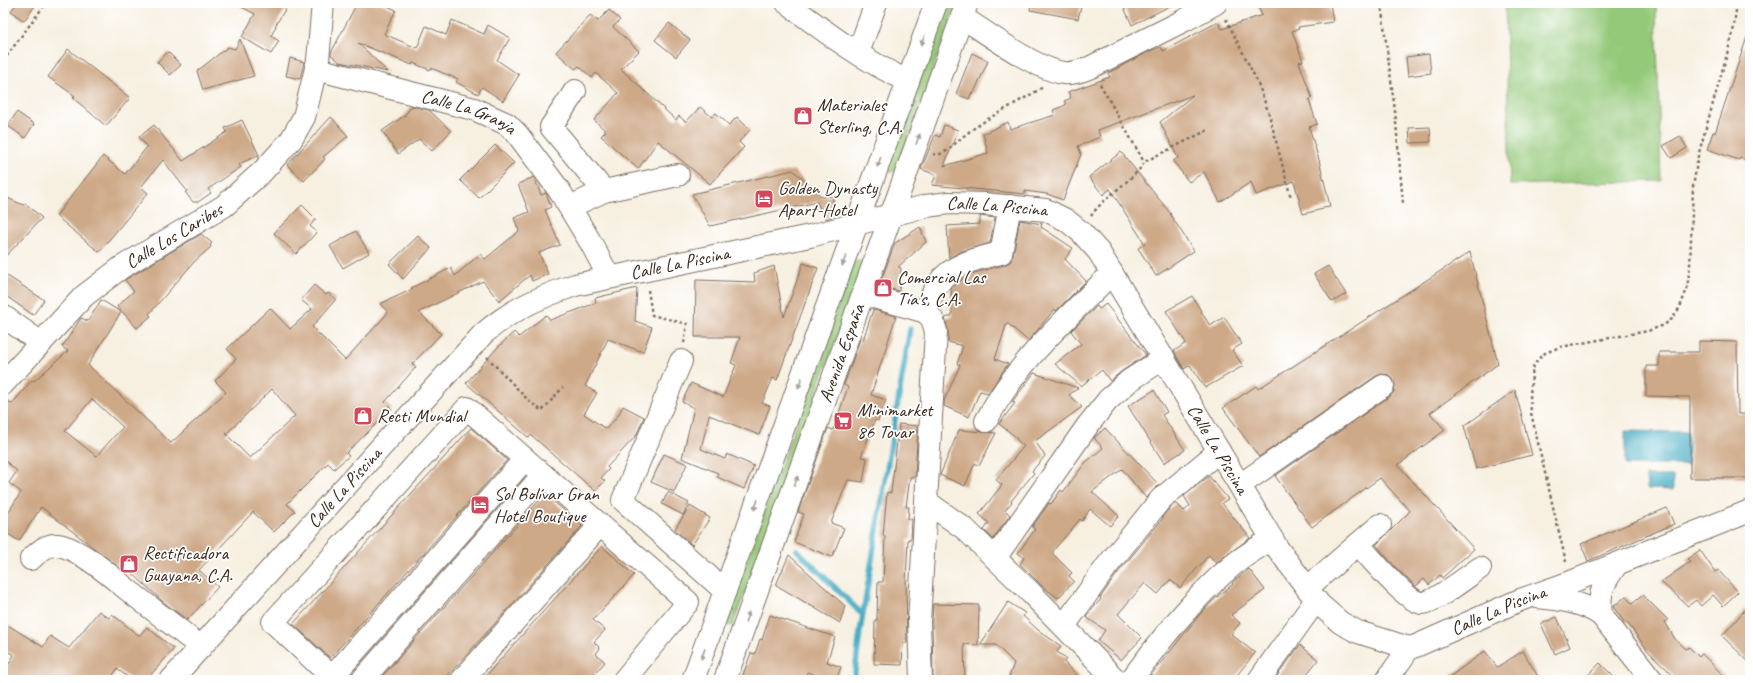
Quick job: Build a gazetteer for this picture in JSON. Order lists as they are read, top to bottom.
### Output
{
  "streets": {
    "street": [
      "Calle La Granja",
      "Calle La Piscina",
      "Calle Los Caribes",
      "Avenida España"
    ]
  },
  "crossings": [
    ["Calle La Granja", "Calle La Piscina"],
    ["Calle La Granja", "Calle Los Caribes"],
    ["Calle La Piscina", "Avenida España"]
  ],
  "places": {
    "shop": [
      "Materiales Sterling, C.A.",
      "Comercial Las Tía's, C.A.",
      "Recti Mundial",
      "Rectificadora Guayana, C.A."
    ],
    "hotel": ["Golden Dynasty Apart-Hotel", "Sol Bolívar Gran Hotel Boutique"],
    "supermarket": ["Minimarket 86 Tovar"]
  }
}
